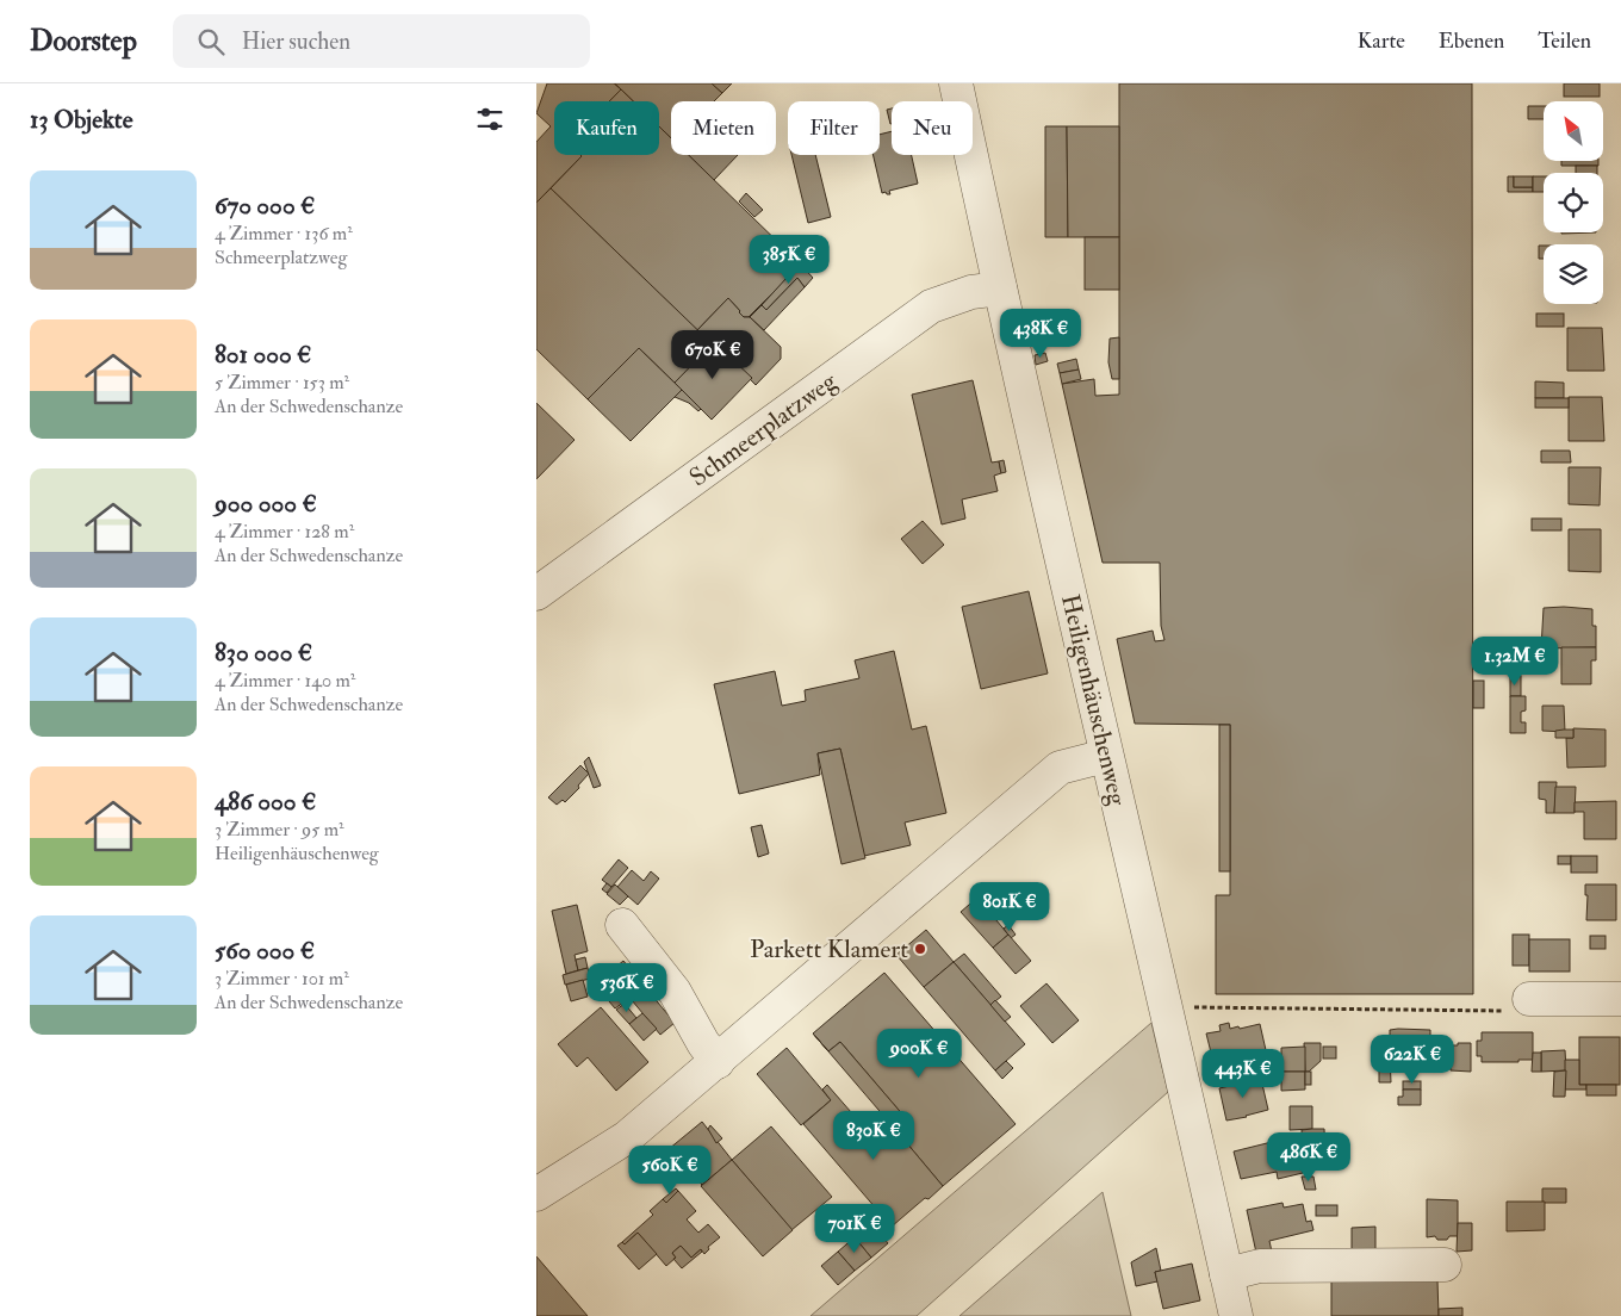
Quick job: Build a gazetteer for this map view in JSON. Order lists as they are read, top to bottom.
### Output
{
  "streets": {
    "street": ["Schmeerplatzweg", "Heiligenhäuschenweg"]
  },
  "crossings": [
    ["Schmeerplatzweg", "Heiligenhäuschenweg"]
  ],
  "places": ["Parkett Klamert"],
  "north": "top left",
  "page": {
    "header": "Doorstep",
    "search": "Hier suchen",
    "nav": ["Karte", "Ebenen", "Teilen"],
    "heading": "13 Objekte",
    "chip": [
      "Kaufen",
      "Mieten",
      "Filter",
      "Neu"
    ],
    "list": [
      {
        "name": "670 000 €",
        "note": "4 Zimmer · 136 m² · Schmeerplatzweg"
      },
      {
        "name": "801 000 €",
        "note": "5 Zimmer · 153 m² · An der Schwedenschanze"
      },
      {
        "name": "900 000 €",
        "note": "4 Zimmer · 128 m² · An der Schwedenschanze"
      },
      {
        "name": "830 000 €",
        "note": "4 Zimmer · 140 m² · An der Schwedenschanze"
      },
      {
        "name": "486 000 €",
        "note": "3 Zimmer · 95 m² · Heiligenhäuschenweg"
      },
      {
        "name": "560 000 €",
        "note": "3 Zimmer · 101 m² · An der Schwedenschanze"
      }
    ],
    "price": [
      "385K €",
      "438K €",
      "670K €",
      "1.32M €",
      "801K €",
      "536K €",
      "900K €",
      "622K €",
      "443K €",
      "830K €",
      "486K €",
      "560K €",
      "701K €"
    ]
  }
}
